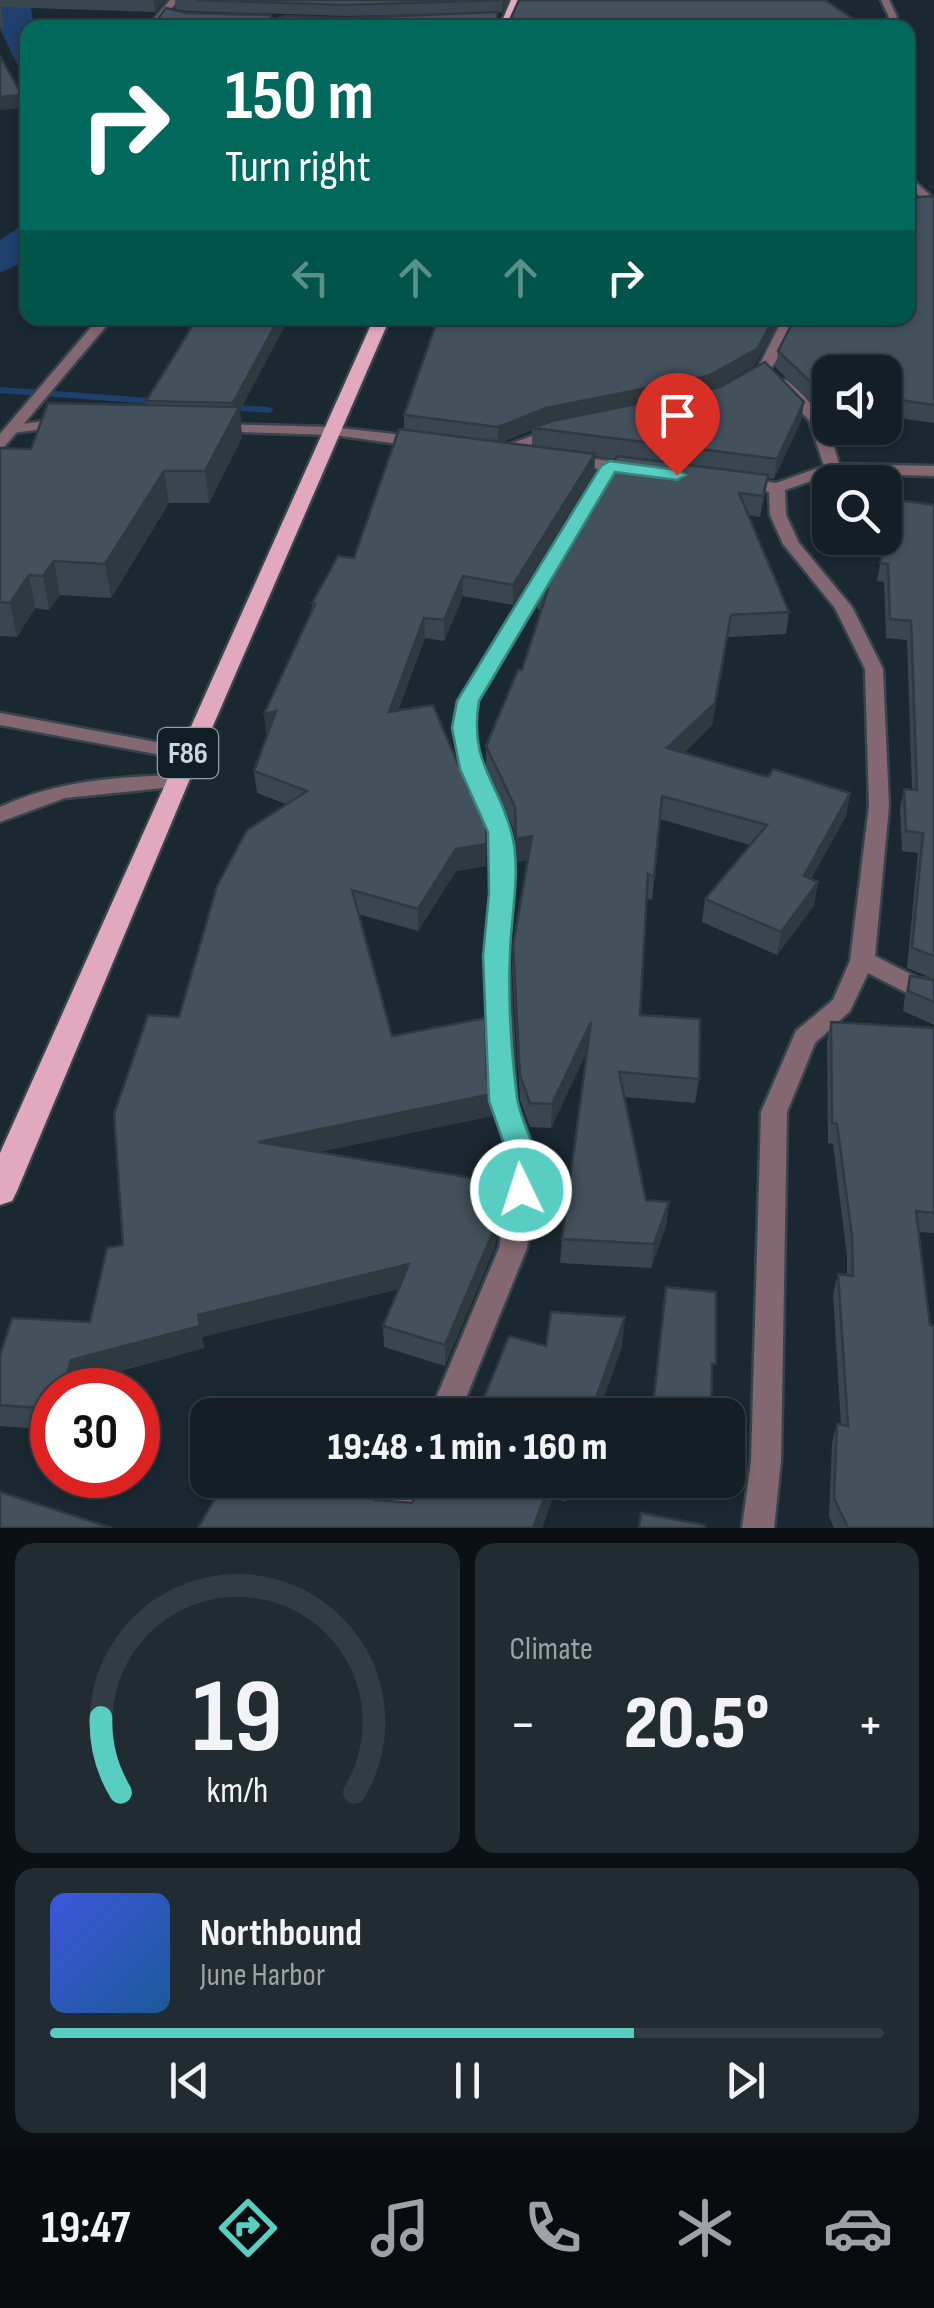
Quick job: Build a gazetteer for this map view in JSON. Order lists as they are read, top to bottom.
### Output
{
  "streets": {
    "main road": ["F86"]
  },
  "page": {
    "turn": ["150 m", "Turn right"],
    "limit": "30",
    "trip": "19:48 · 1 min · 160 m",
    "tile": "Climate",
    "heat": ["−", "20.5°", "+"],
    "song": ["Northbound", "June Harbor"],
    "tabs": "19:47",
    "gauge": ["19", "km/h"]
  }
}
